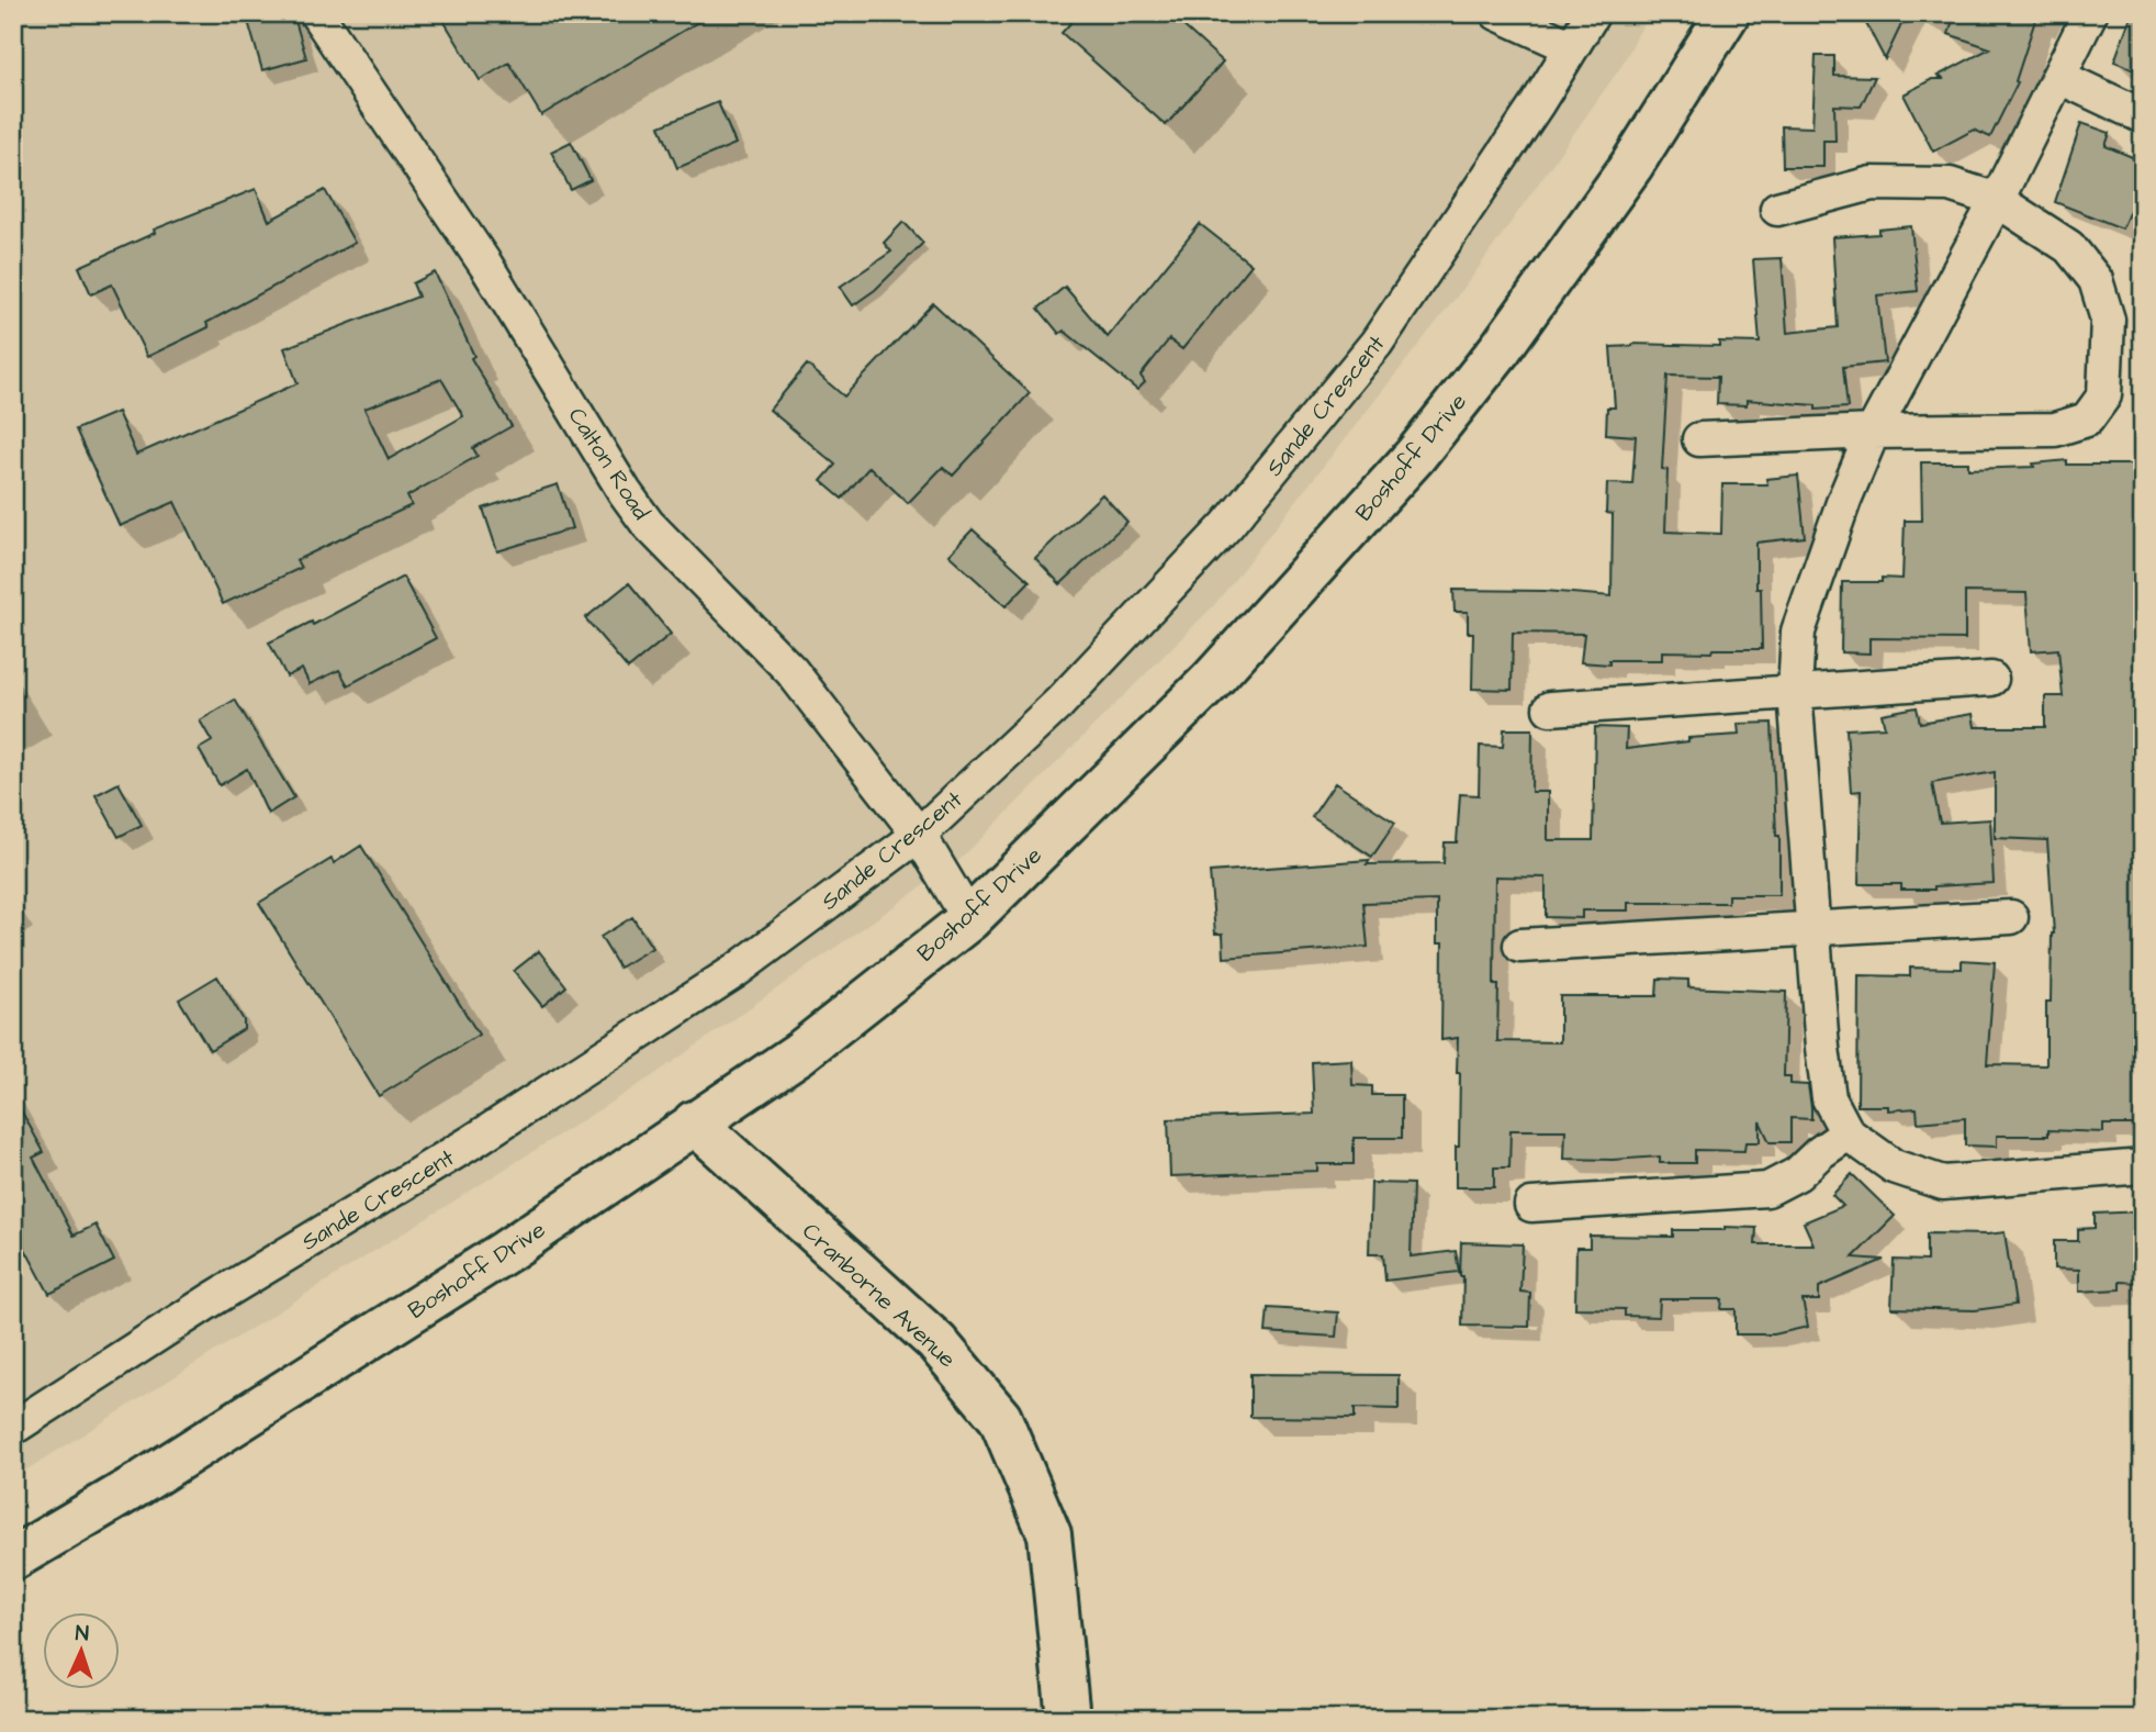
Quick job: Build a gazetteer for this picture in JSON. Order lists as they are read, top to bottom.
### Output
{
  "streets": {
    "main road": ["Boshoff Drive", "Cranborne Avenue"],
    "street": ["Sande Crescent", "Calton Road"]
  },
  "crossings": [
    ["Sande Crescent", "Calton Road"],
    ["Boshoff Drive", "Calton Road"],
    ["Boshoff Drive", "Cranborne Avenue"]
  ],
  "north": "top"
}
